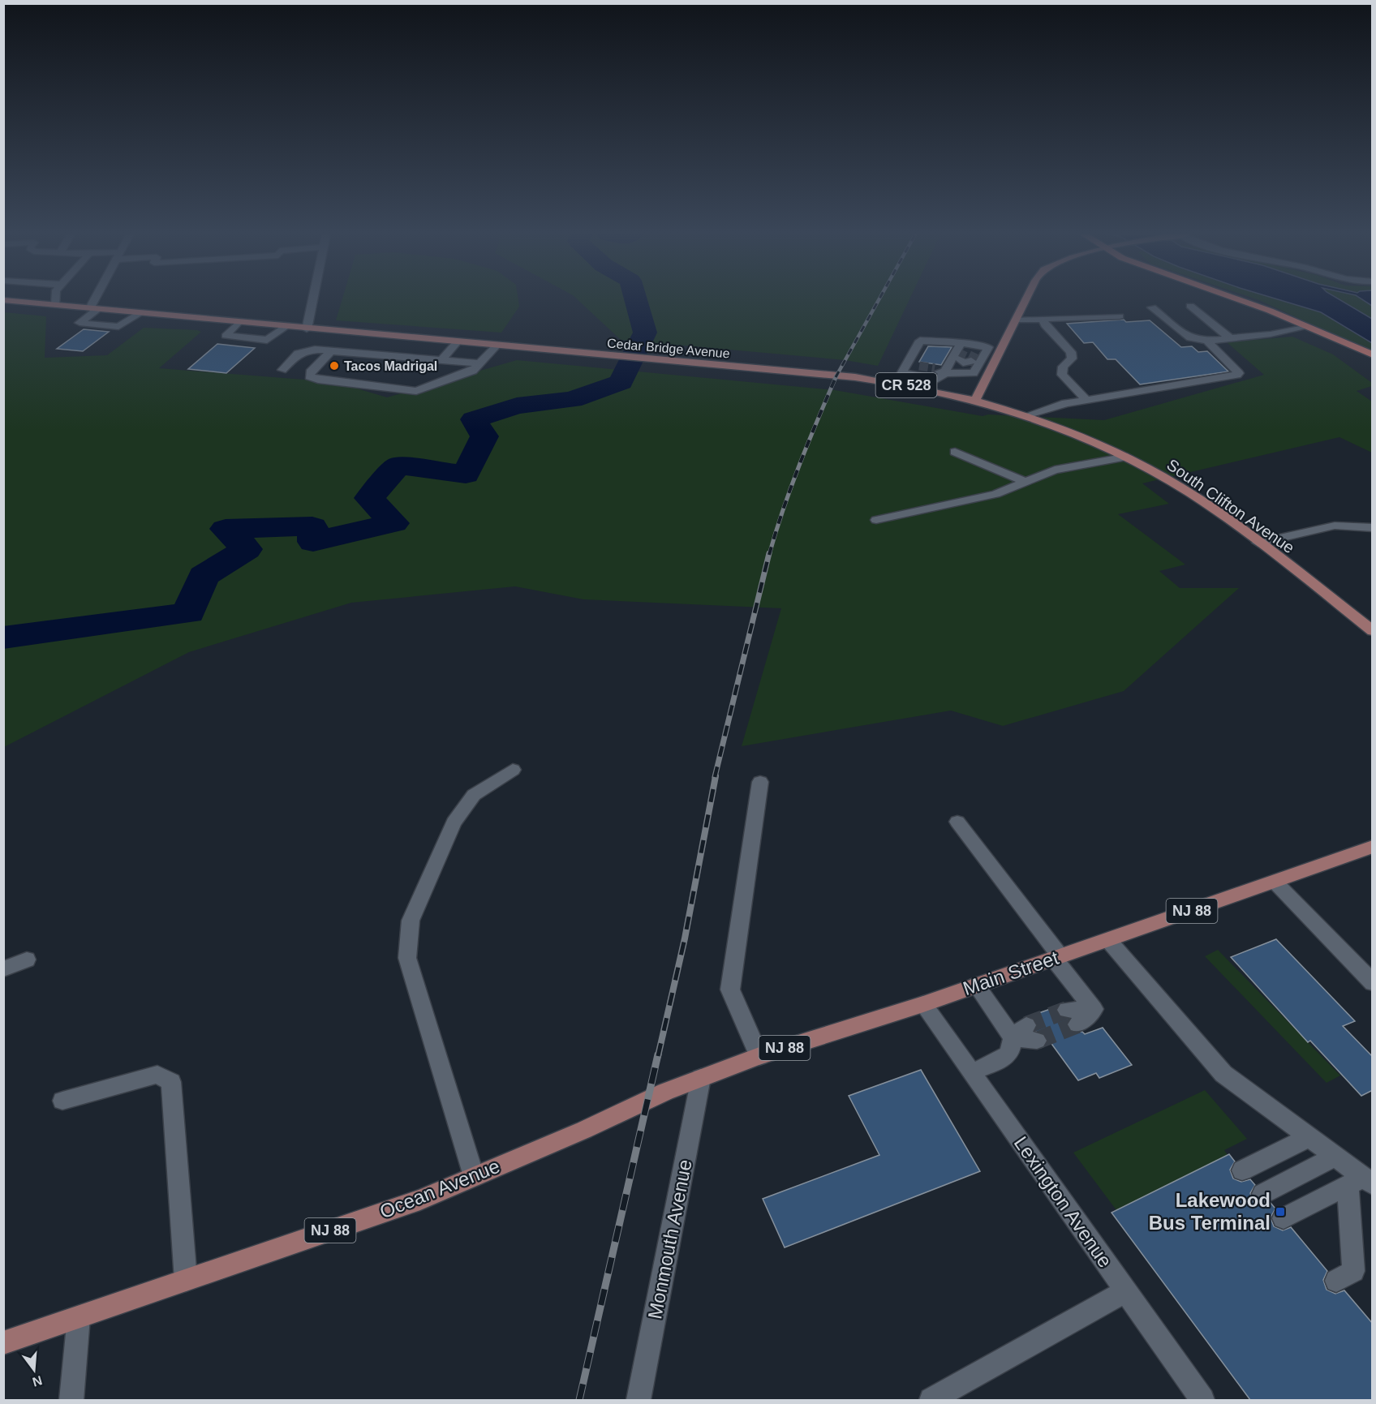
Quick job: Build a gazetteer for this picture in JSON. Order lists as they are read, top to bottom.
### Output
{
  "streets": {
    "main road": [
      "Cedar Bridge Avenue",
      "CR 528",
      "South Clifton Avenue",
      "NJ 88",
      "Main Street",
      "Ocean Avenue"
    ],
    "street": ["Lexington Avenue", "Monmouth Avenue"]
  },
  "crossings": [
    ["Cedar Bridge Avenue", "CR 528"],
    ["CR 528", "South Clifton Avenue"],
    ["Main Street", "Ocean Avenue"],
    ["Main Street", "Lexington Avenue"],
    ["Main Street", "Monmouth Avenue"]
  ],
  "places": {
    "other": ["Tacos Madrigal"],
    "transit": ["Lakewood Bus Terminal"]
  },
  "north": "bottom"
}
